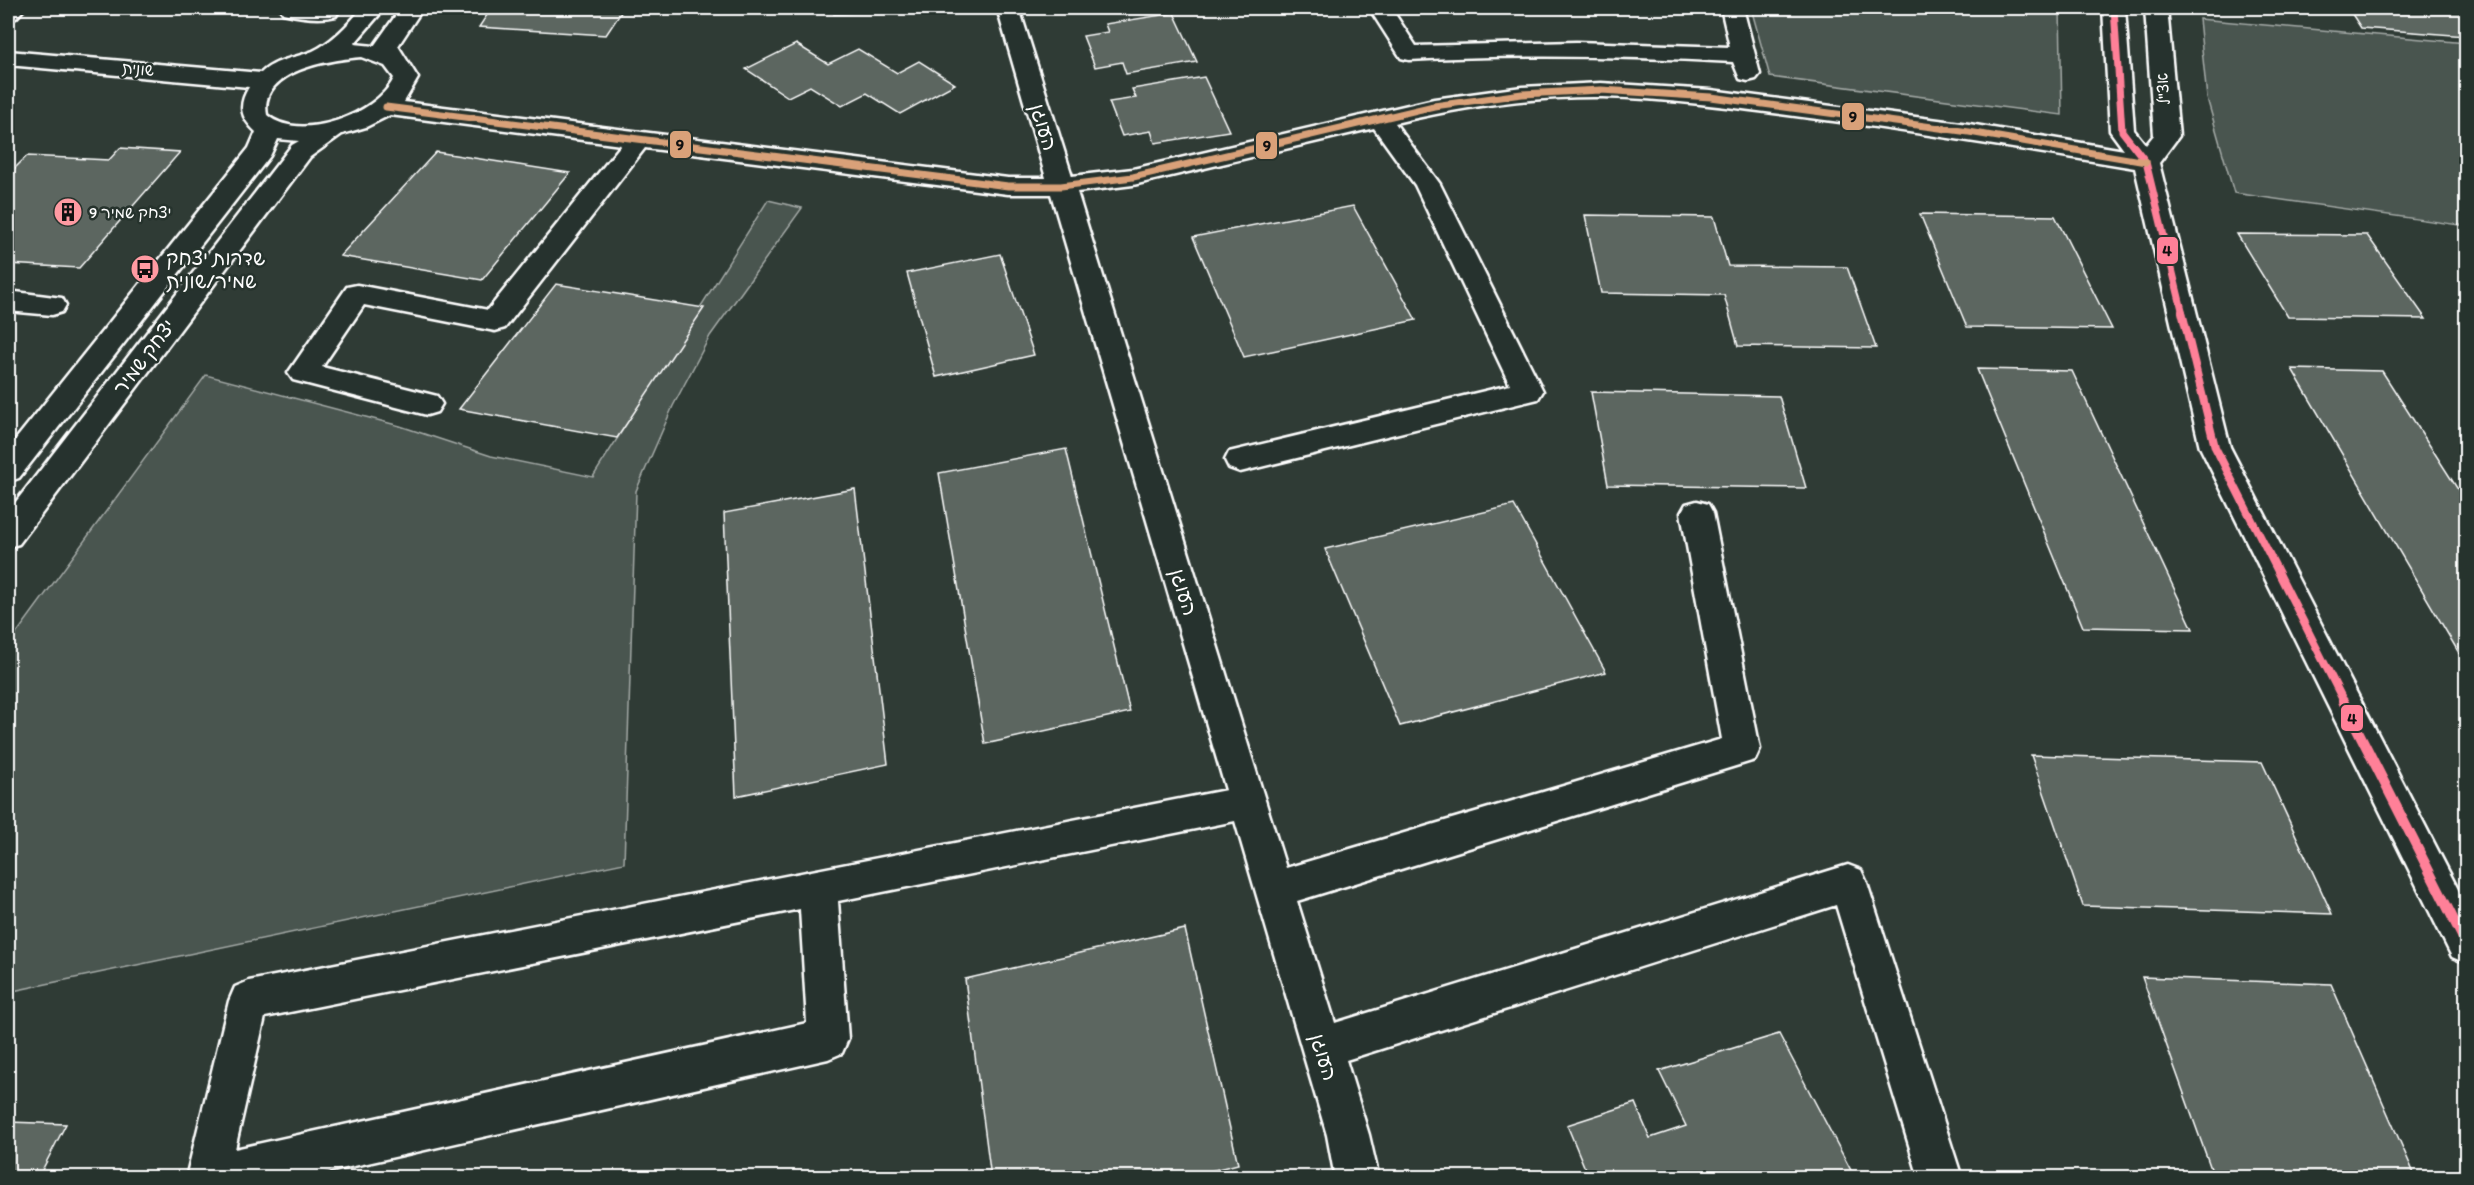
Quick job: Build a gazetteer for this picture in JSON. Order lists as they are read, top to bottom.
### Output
{
  "streets": {
    "street": [
      "שונית",
      "אצ\"ל",
      "העוגן",
      "יצחק שמיר"
    ]
  },
  "places": {
    "building": ["יצחק שמיר 9"],
    "bus stop": ["שדרות יצחק שמיר/שונית"]
  },
  "lines": ["transit line 4", "transit line 9"]
}
